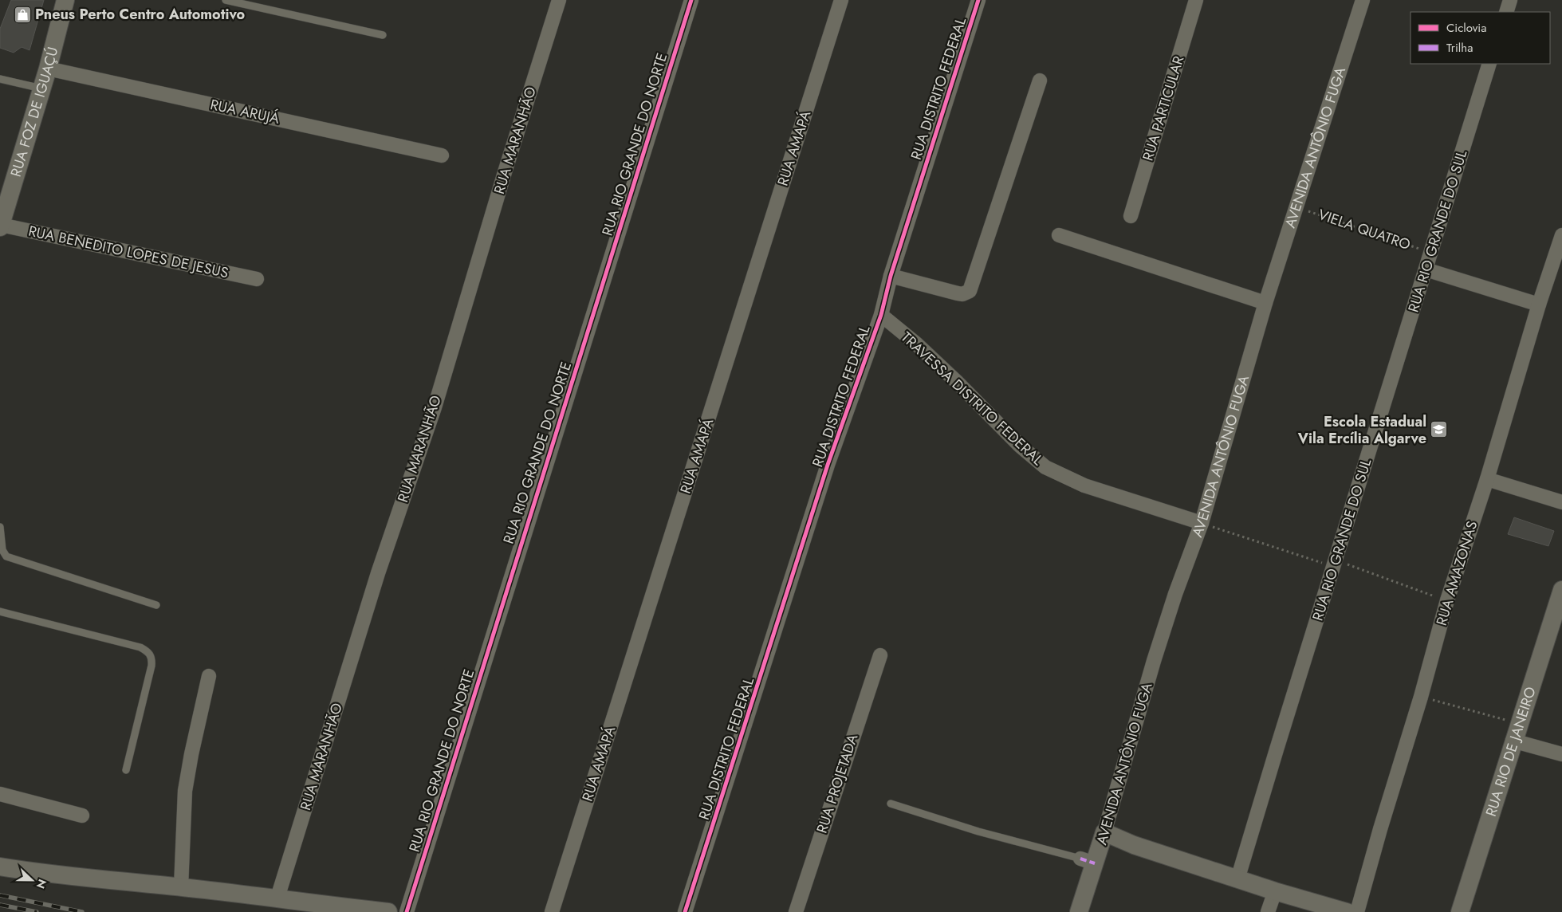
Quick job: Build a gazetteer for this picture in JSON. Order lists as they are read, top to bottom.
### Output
{
  "streets": {
    "street": [
      "RUA DISTRITO FEDERAL",
      "RUA PARTICULAR",
      "RUA FOZ DE IGUAÇÚ",
      "RUA ARUJÁ",
      "RUA MARANHÃO",
      "RUA RIO GRANDE DO NORTE",
      "AVENIDA ANTÔNIO FUGA",
      "RUA AMAPÁ",
      "RUA RIO GRANDE DO SUL",
      "RUA BENEDITO LOPES DE JESUS",
      "TRAVESSA DISTRITO FEDERAL",
      "RUA AMAZONAS",
      "RUA RIO DE JANEIRO",
      "RUA PROJETADA"
    ],
    "path": ["VIELA QUATRO"]
  },
  "crossings": [
    ["RUA DISTRITO FEDERAL", "TRAVESSA DISTRITO FEDERAL"],
    ["RUA FOZ DE IGUAÇÚ", "RUA ARUJÁ"],
    ["RUA FOZ DE IGUAÇÚ", "RUA BENEDITO LOPES DE JESUS"],
    ["AVENIDA ANTÔNIO FUGA", "VIELA QUATRO"],
    ["AVENIDA ANTÔNIO FUGA", "TRAVESSA DISTRITO FEDERAL"],
    ["VIELA QUATRO", "RUA RIO GRANDE DO SUL"]
  ],
  "places": {
    "shop": ["Pneus Perto Centro Automotivo"],
    "school or university": ["Escola Estadual Vila Ercília Algarve"]
  },
  "legend": ["Ciclovia", "Trilha"],
  "north": "right"
}
